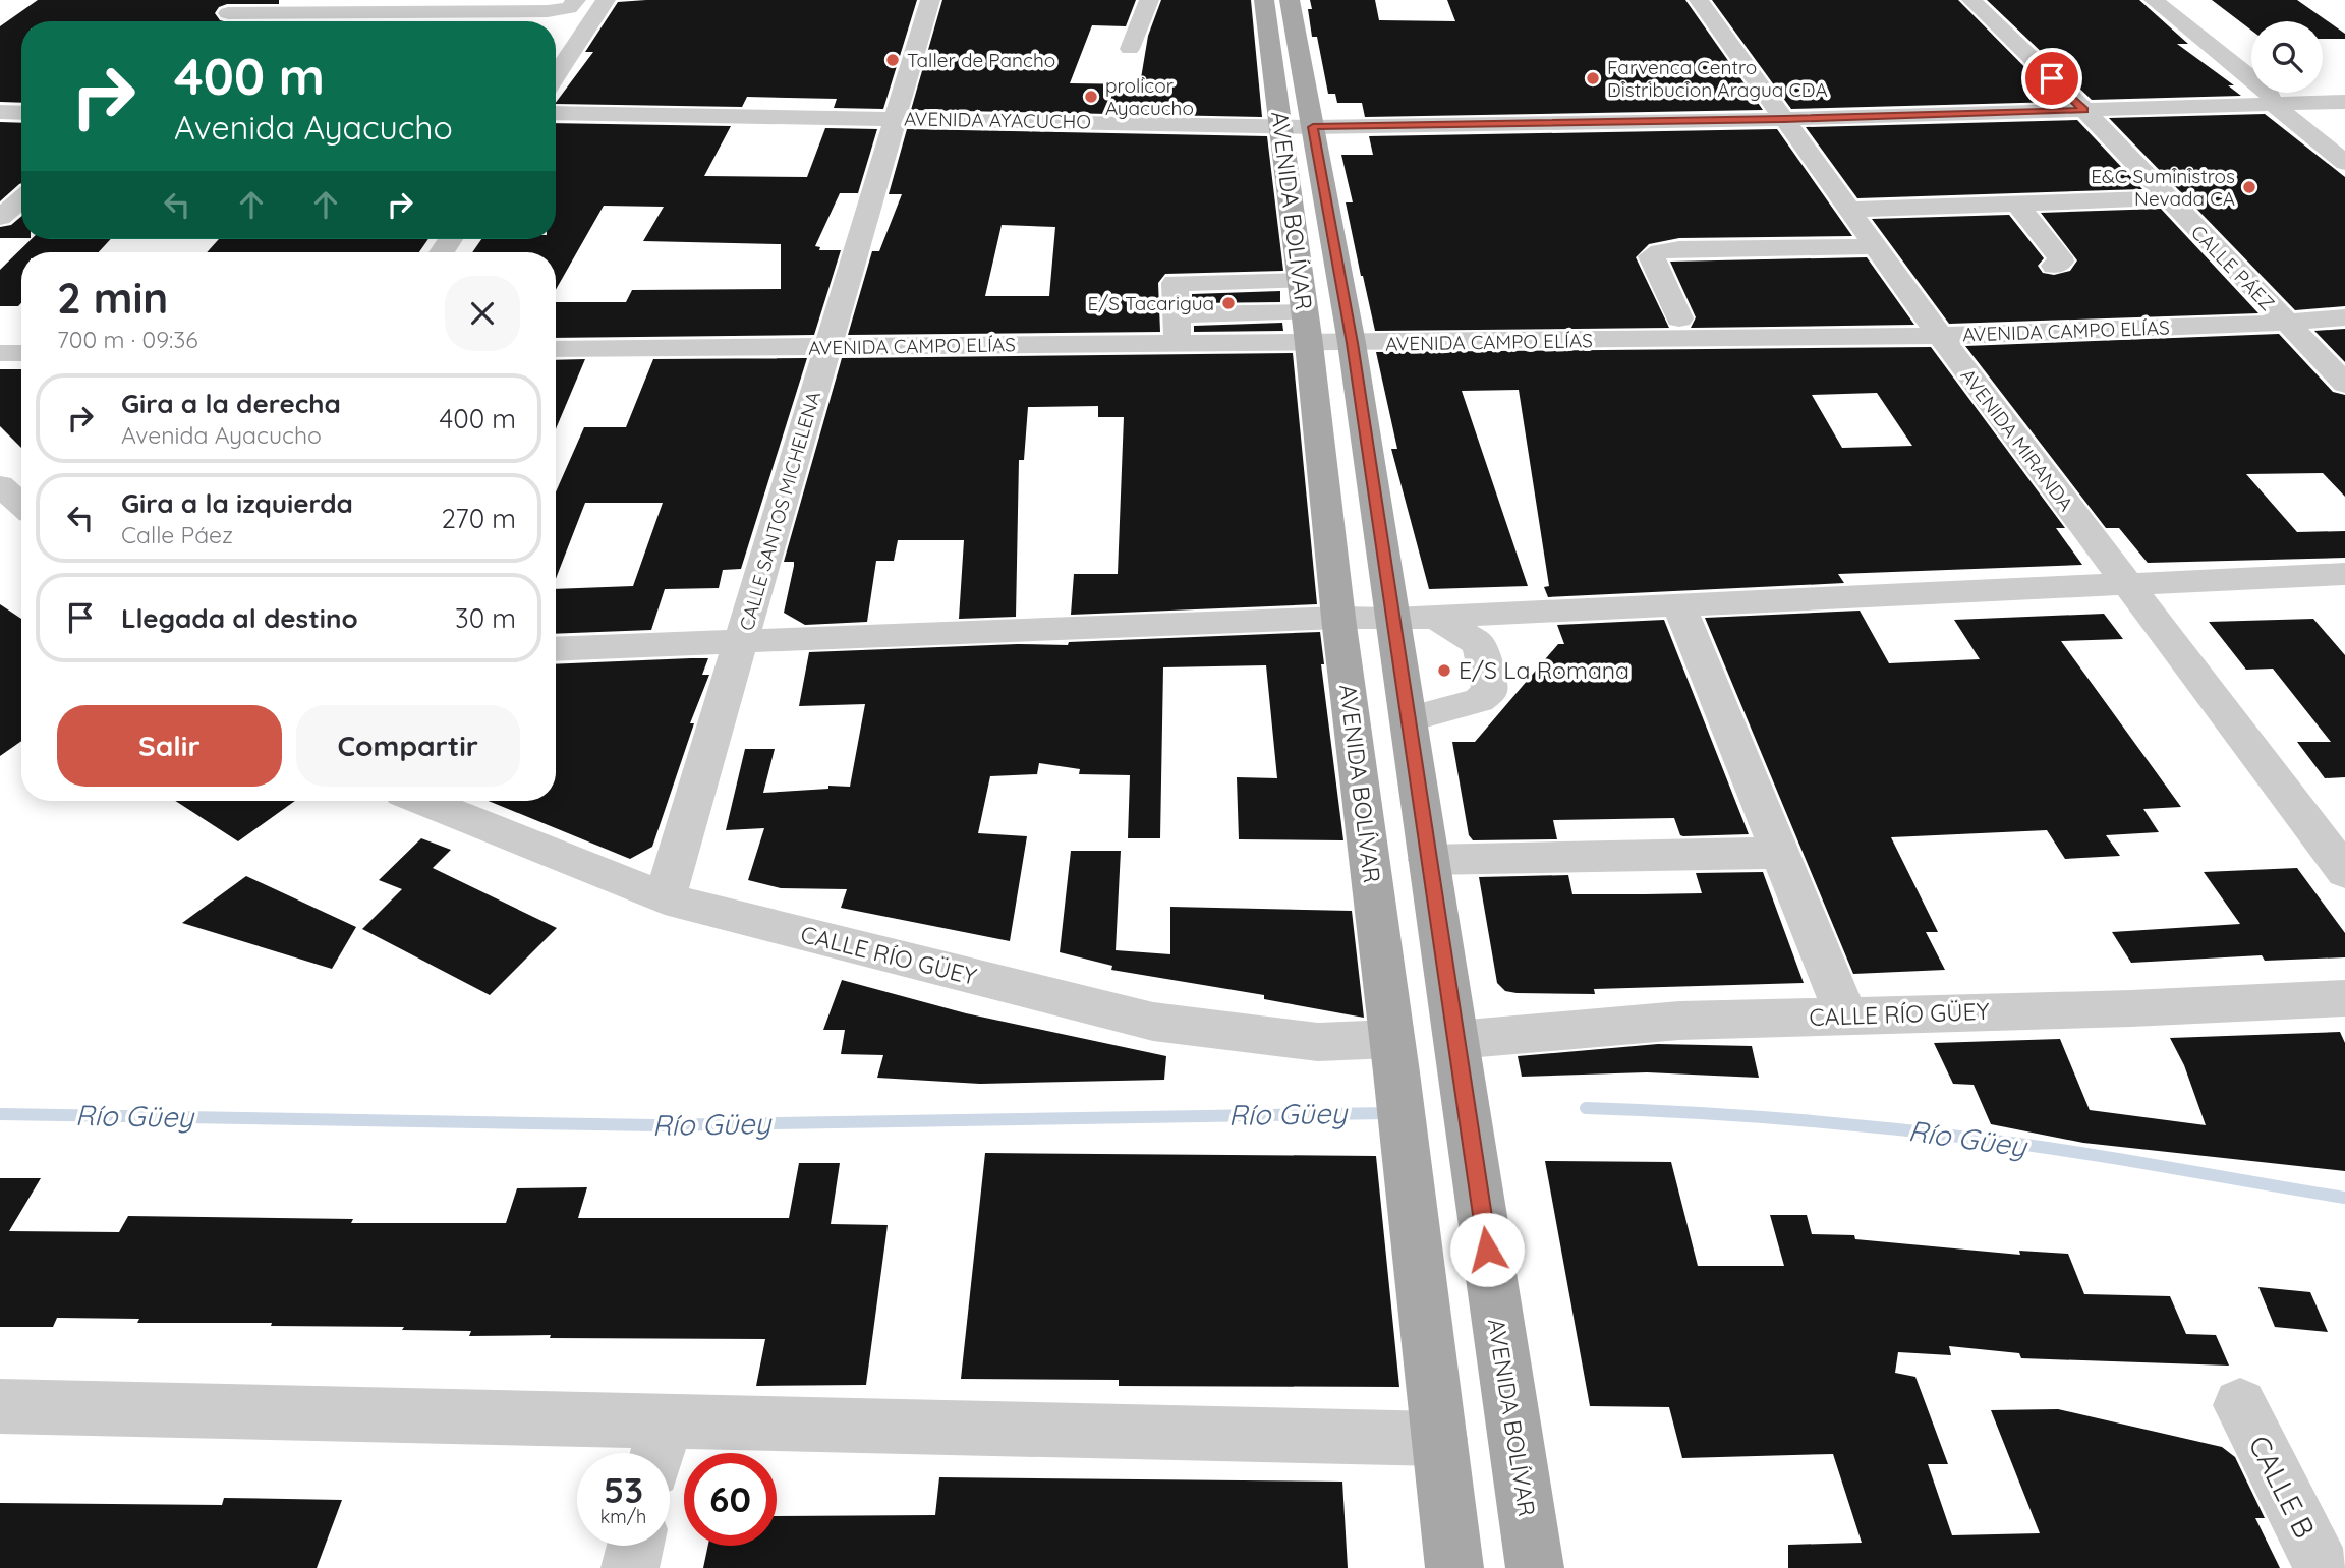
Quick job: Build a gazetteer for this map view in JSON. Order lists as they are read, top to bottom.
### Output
{
  "streets": {
    "main road": ["AVENIDA BOLÍVAR"],
    "street": [
      "AVENIDA AYACUCHO",
      "CALLE PÁEZ",
      "AVENIDA CAMPO ELÍAS",
      "AVENIDA MIRANDA",
      "CALLE SANTOS MICHELENA",
      "CALLE RÍO GÜEY",
      "CALLE B"
    ]
  },
  "crossings": [
    ["AVENIDA AYACUCHO", "AVENIDA BOLÍVAR"],
    ["AVENIDA AYACUCHO", "CALLE PÁEZ"],
    ["AVENIDA AYACUCHO", "AVENIDA MIRANDA"],
    ["AVENIDA AYACUCHO", "CALLE SANTOS MICHELENA"],
    ["AVENIDA BOLÍVAR", "AVENIDA CAMPO ELÍAS"],
    ["AVENIDA BOLÍVAR", "CALLE RÍO GÜEY"],
    ["CALLE PÁEZ", "AVENIDA CAMPO ELÍAS"],
    ["AVENIDA CAMPO ELÍAS", "AVENIDA MIRANDA"],
    ["AVENIDA CAMPO ELÍAS", "CALLE SANTOS MICHELENA"],
    ["CALLE SANTOS MICHELENA", "CALLE RÍO GÜEY"]
  ],
  "water": ["Río Güey"],
  "places": [
    "Taller de Pancho",
    "Farvenca Centro Distribucion Aragua CDA",
    "prolicor Ayacucho",
    "E&C Suministros Nevada CA",
    "E/S Tacarigua",
    "E/S La Romana"
  ],
  "page": {
    "turn": ["400 m", "Avenida Ayacucho"],
    "heading": ["2 min", "700 m · 09:36"],
    "list": [
      {
        "name": "Gira a la derecha",
        "note": "Avenida Ayacucho",
        "value": "400 m"
      },
      {
        "name": "Gira a la izquierda",
        "note": "Calle Páez",
        "value": "270 m"
      },
      {
        "name": "Llegada al destino",
        "value": "30 m"
      }
    ],
    "buttons": ["Salir", "Compartir"],
    "speed": "53 km/h",
    "limit": "60"
  }
}
